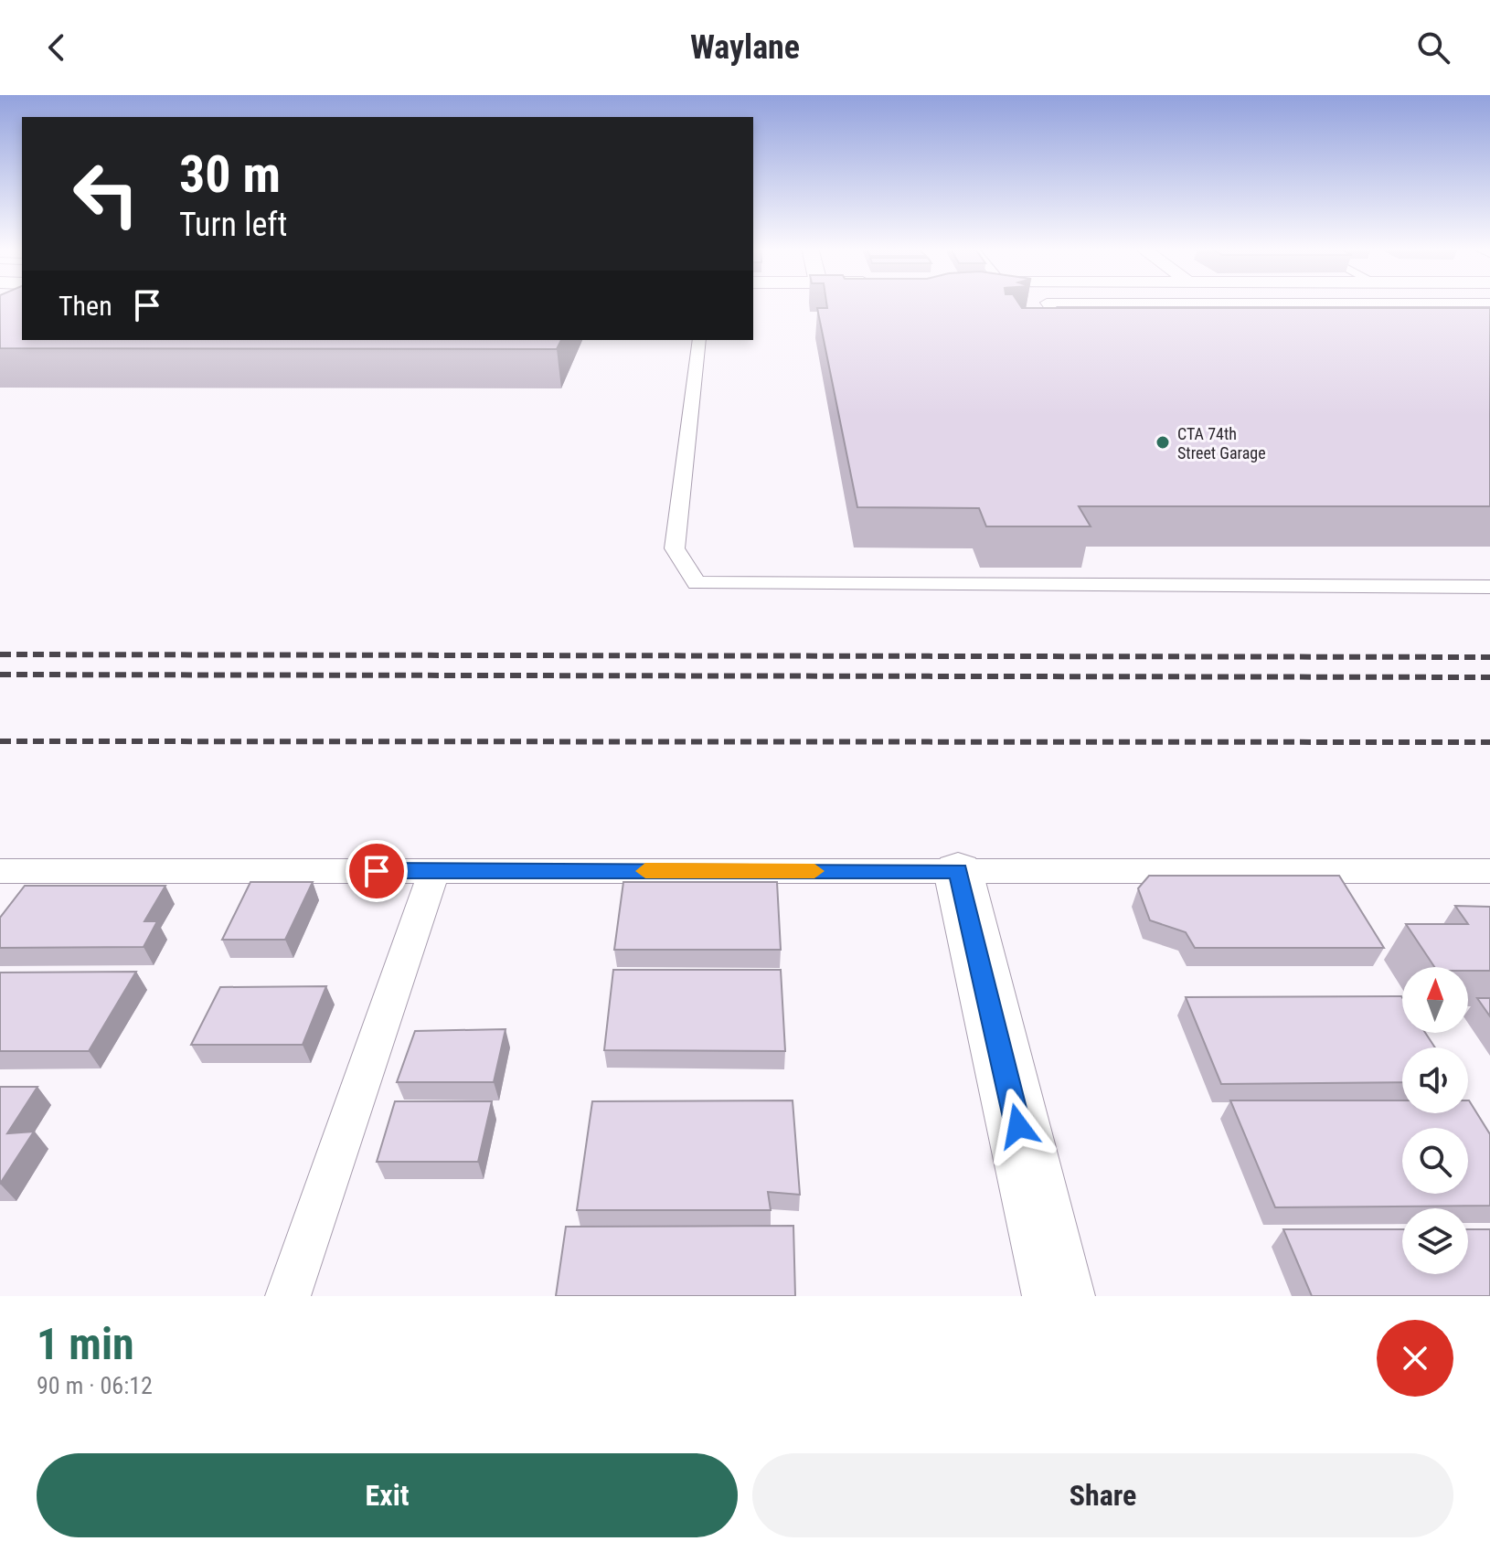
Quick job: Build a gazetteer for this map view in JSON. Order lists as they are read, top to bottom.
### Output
{
  "places": ["CTA 74th Street Garage"],
  "north": "top",
  "page": {
    "header": "Waylane",
    "turn": ["30 m", "Turn left"],
    "then": "Then",
    "heading": ["1 min", "90 m · 06:12"],
    "buttons": ["Exit", "Share"]
  }
}
